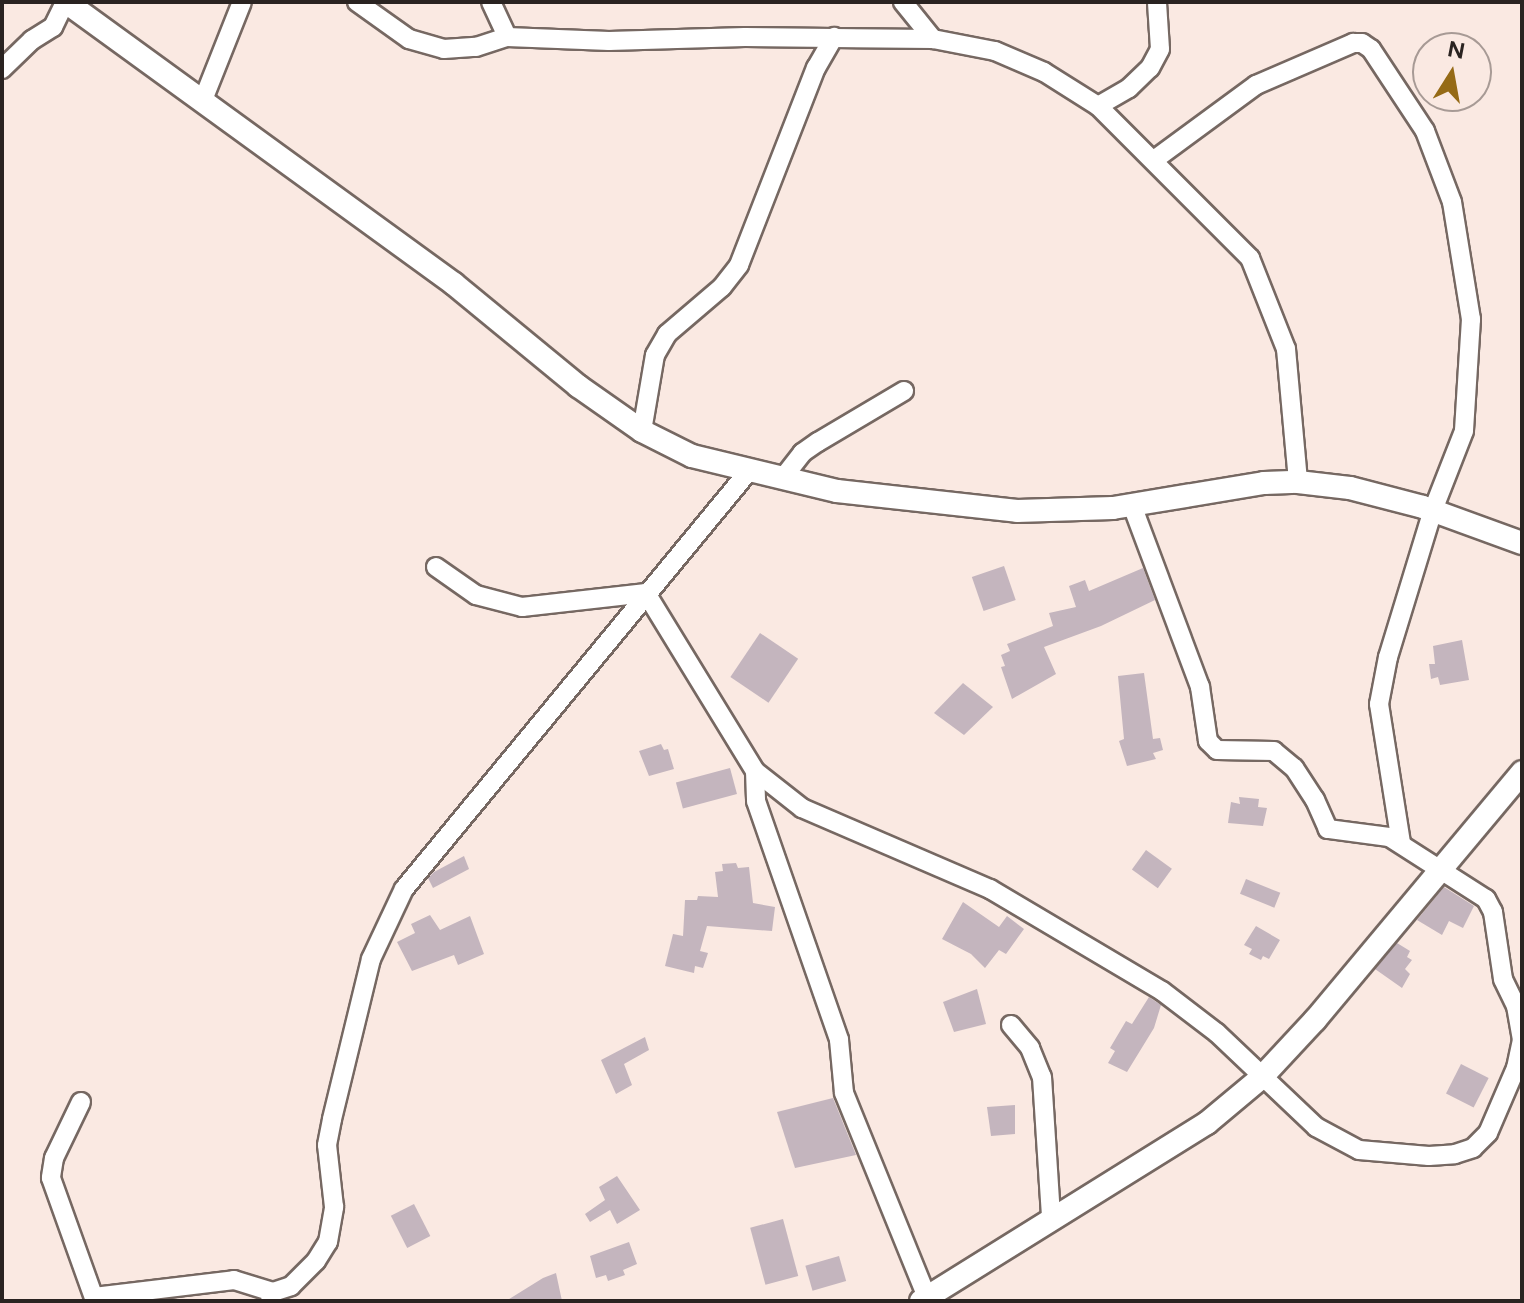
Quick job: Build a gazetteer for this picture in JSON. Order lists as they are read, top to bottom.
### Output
{
  "north": "top"
}
